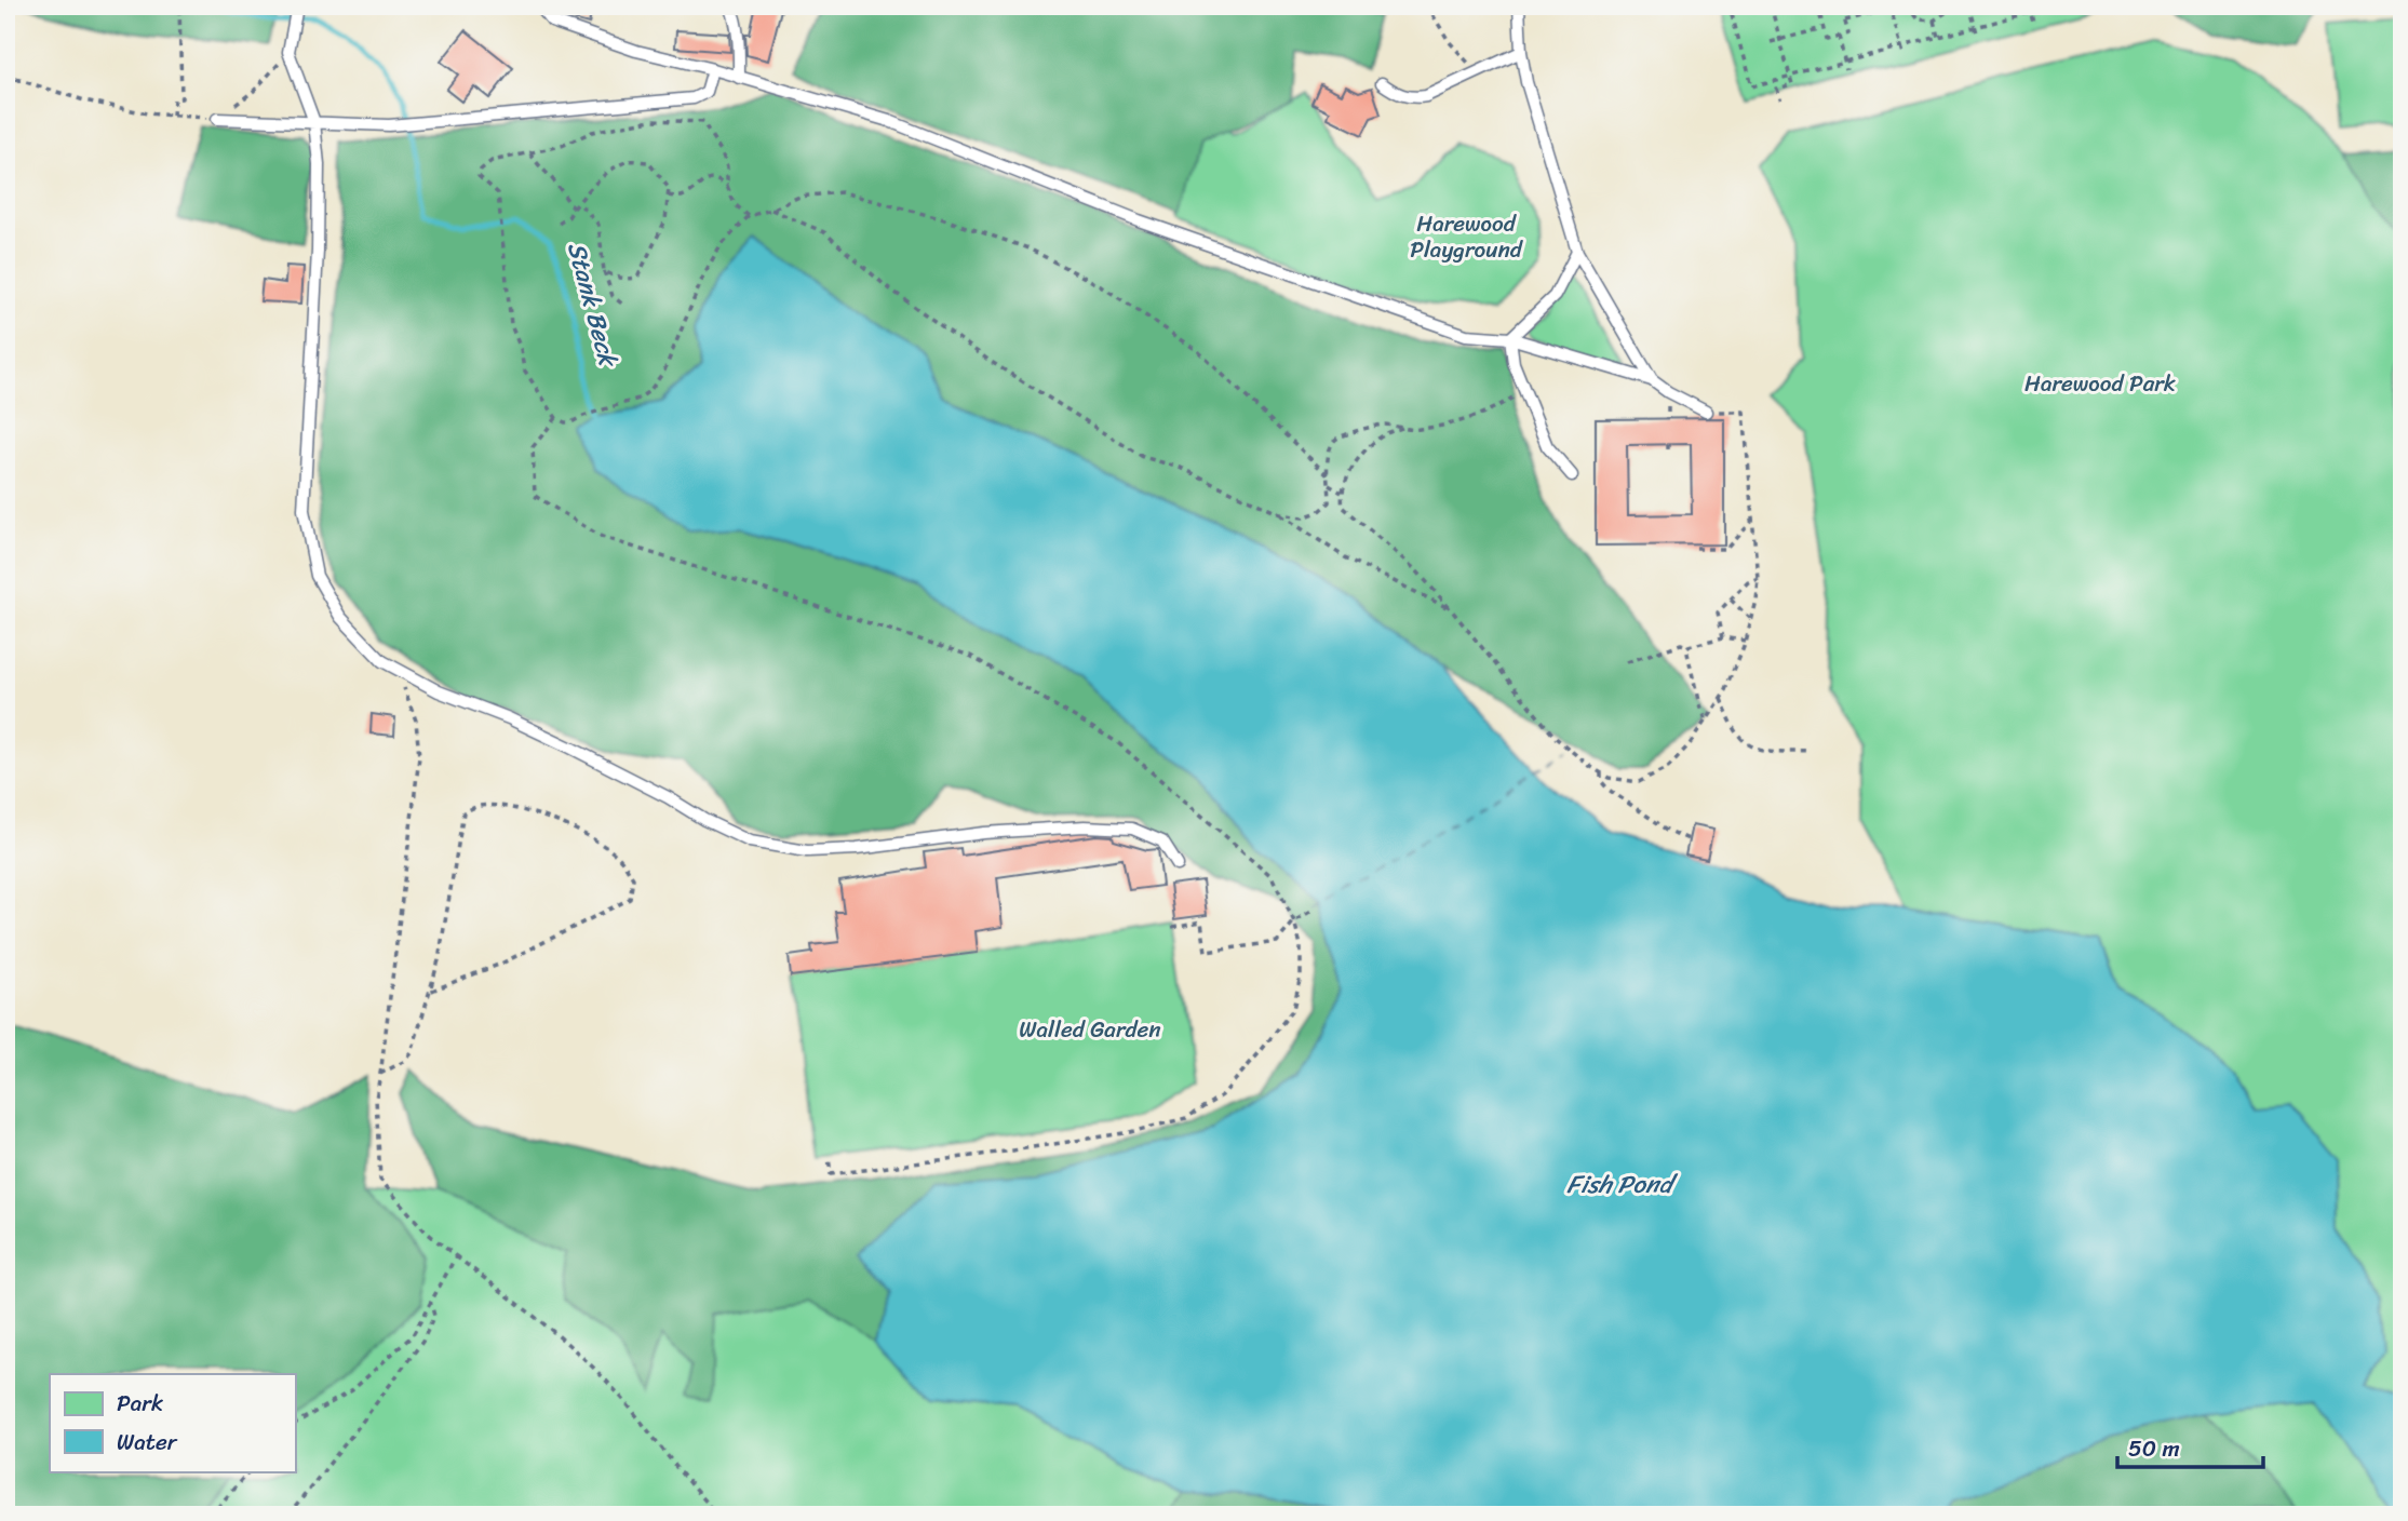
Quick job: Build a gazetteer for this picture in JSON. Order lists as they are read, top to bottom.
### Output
{
  "water": ["Stank Beck", "Fish Pond"],
  "parks": ["Harewood Playground", "Harewood Park", "Walled Garden"],
  "legend": ["Park", "Water"],
  "scale_bar": "50 m"
}
